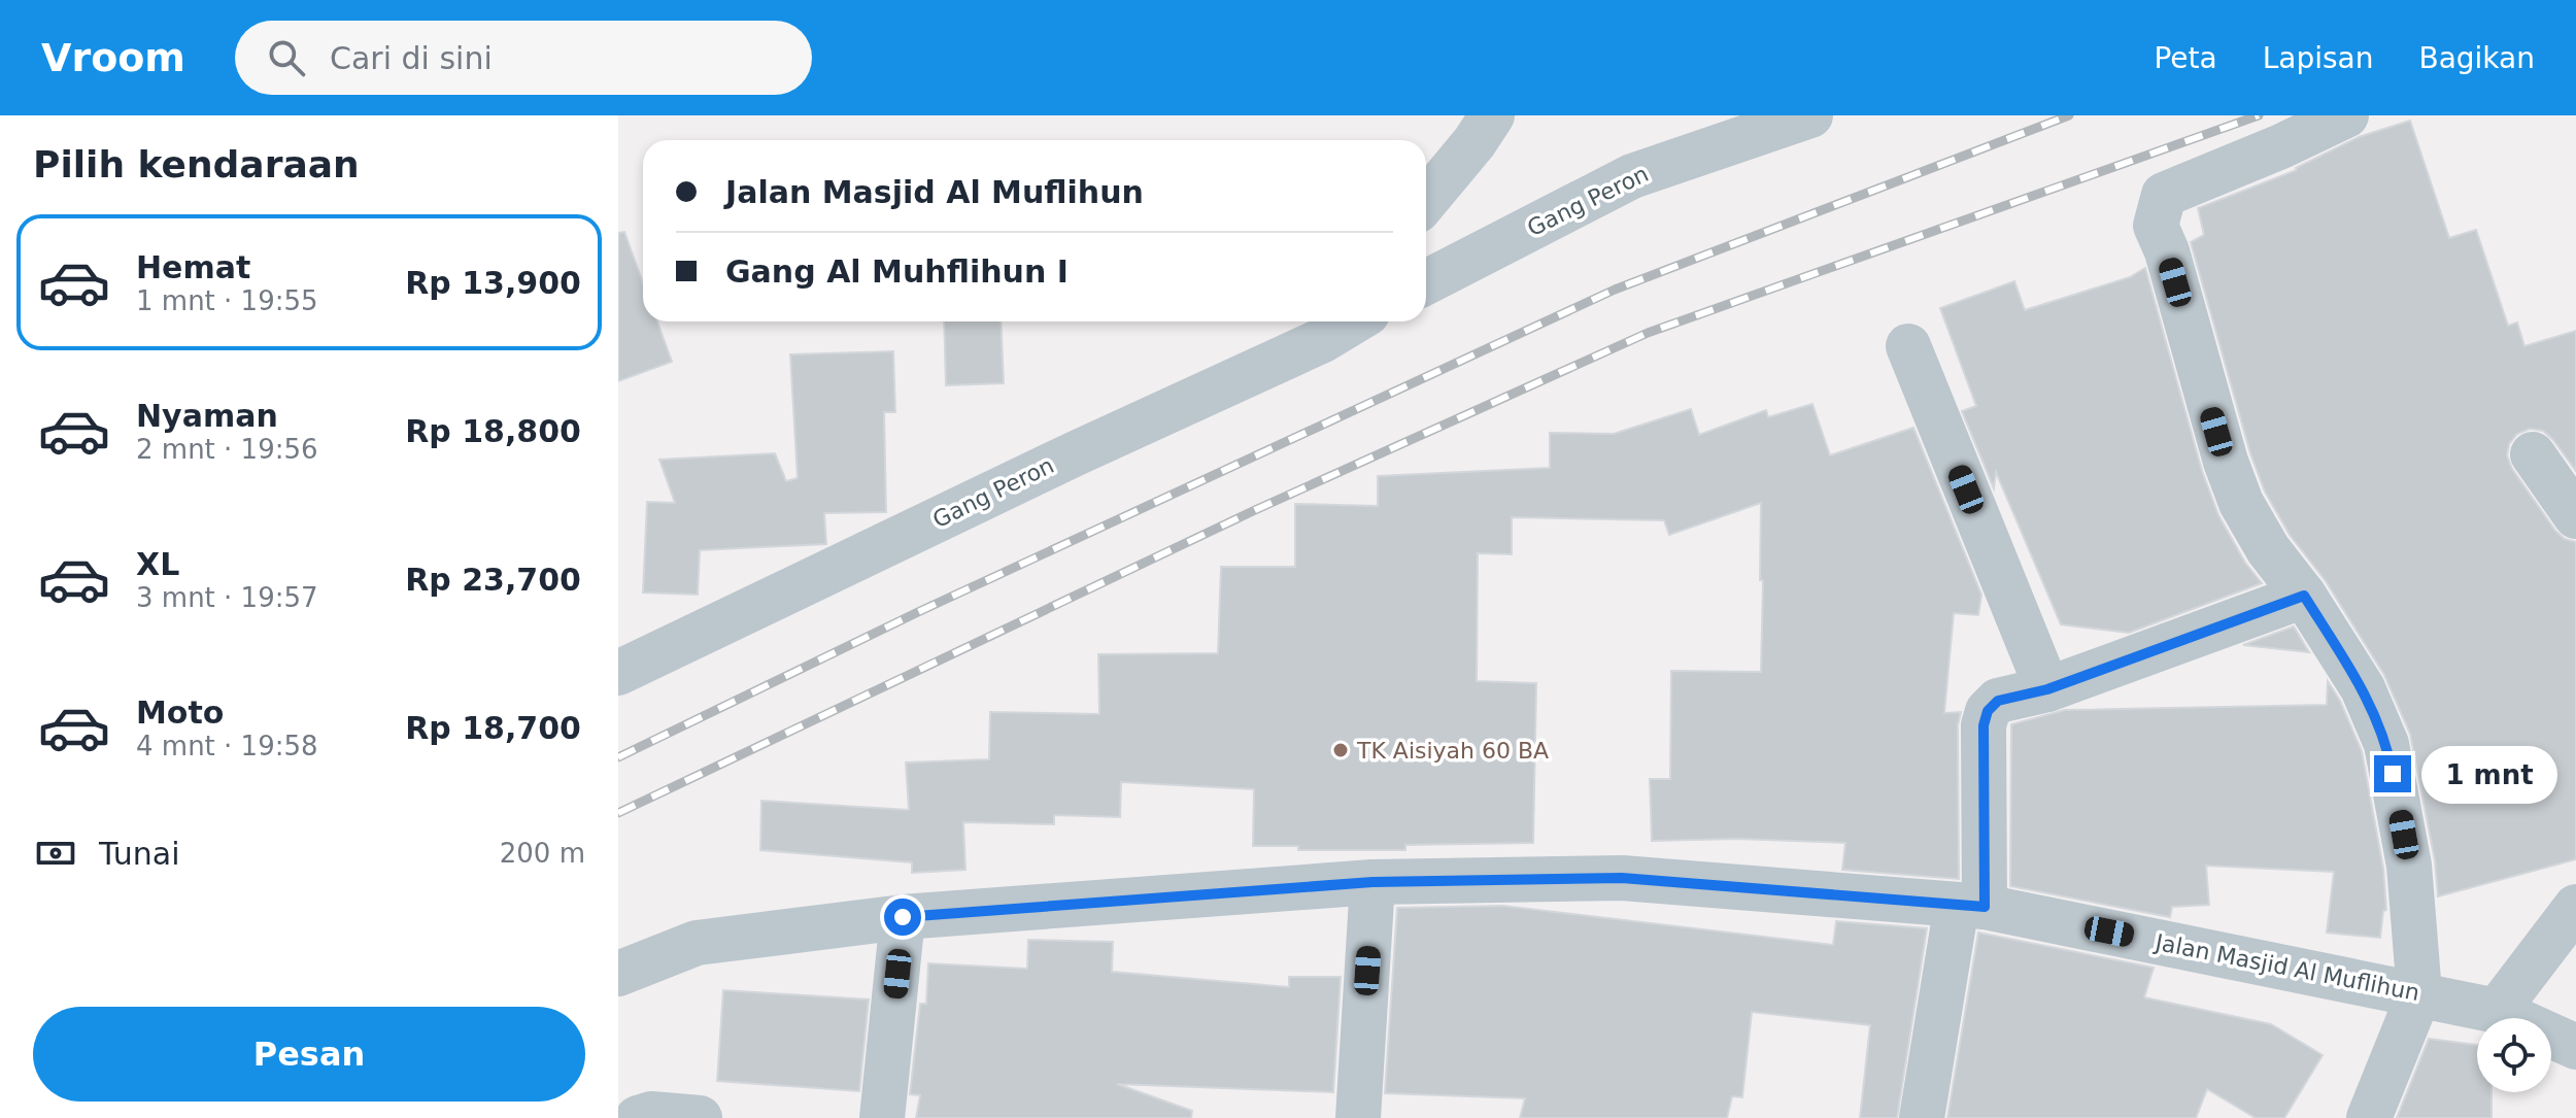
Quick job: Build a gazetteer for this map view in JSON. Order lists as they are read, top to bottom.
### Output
{
  "streets": {
    "street": ["Gang Peron", "Jalan Masjid Al Muflihun"]
  },
  "places": ["TK Aisiyah 60 BA"],
  "page": {
    "header": "Vroom",
    "search": "Cari di sini",
    "nav": ["Peta", "Lapisan", "Bagikan"],
    "heading": "Pilih kendaraan",
    "banner": ["Jalan Masjid Al Muflihun", "Gang Al Muhflihun I"],
    "list": [
      {
        "name": "Hemat",
        "note": "1 mnt · 19:55",
        "value": "Rp 13,900"
      },
      {
        "name": "Nyaman",
        "note": "2 mnt · 19:56",
        "value": "Rp 18,800"
      },
      {
        "name": "XL",
        "note": "3 mnt · 19:57",
        "value": "Rp 23,700"
      },
      {
        "name": "Moto",
        "note": "4 mnt · 19:58",
        "value": "Rp 18,700"
      }
    ],
    "bubble": "1 mnt",
    "pay": ["Tunai", "200 m"],
    "buttons": "Pesan"
  }
}
